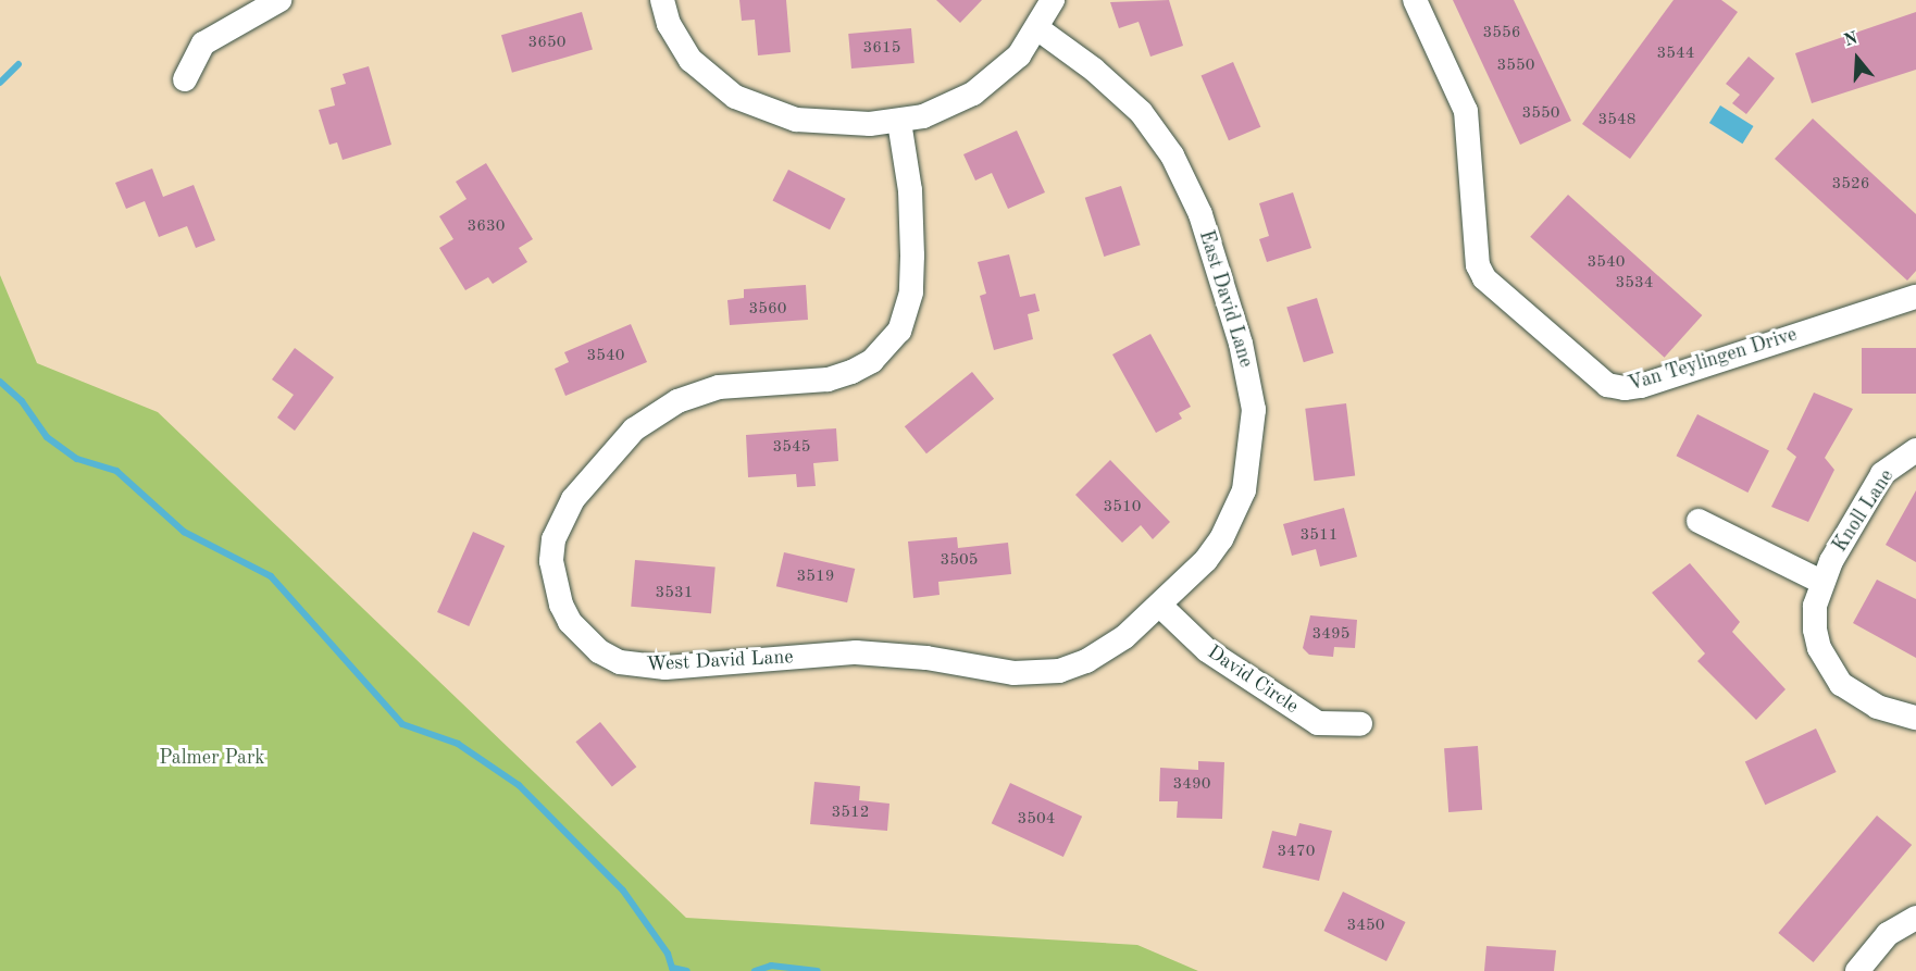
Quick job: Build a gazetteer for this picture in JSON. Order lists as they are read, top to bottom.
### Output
{
  "streets": {
    "street": [
      "East David Lane",
      "Van Teylingen Drive",
      "Knoll Lane",
      "West David Lane",
      "David Circle"
    ]
  },
  "crossings": [
    ["East David Lane", "West David Lane"],
    ["East David Lane", "David Circle"],
    ["West David Lane", "David Circle"]
  ],
  "parks": ["Palmer Park"],
  "house_numbers": [
    "3556",
    "3650",
    "3615",
    "3544",
    "3550",
    "3550",
    "3548",
    "3526",
    "3630",
    "3540",
    "3534",
    "3560",
    "3540",
    "3545",
    "3510",
    "3511",
    "3505",
    "3519",
    "3531",
    "3495",
    "3490",
    "3512",
    "3504",
    "3470",
    "3450"
  ],
  "north": "top"
}
